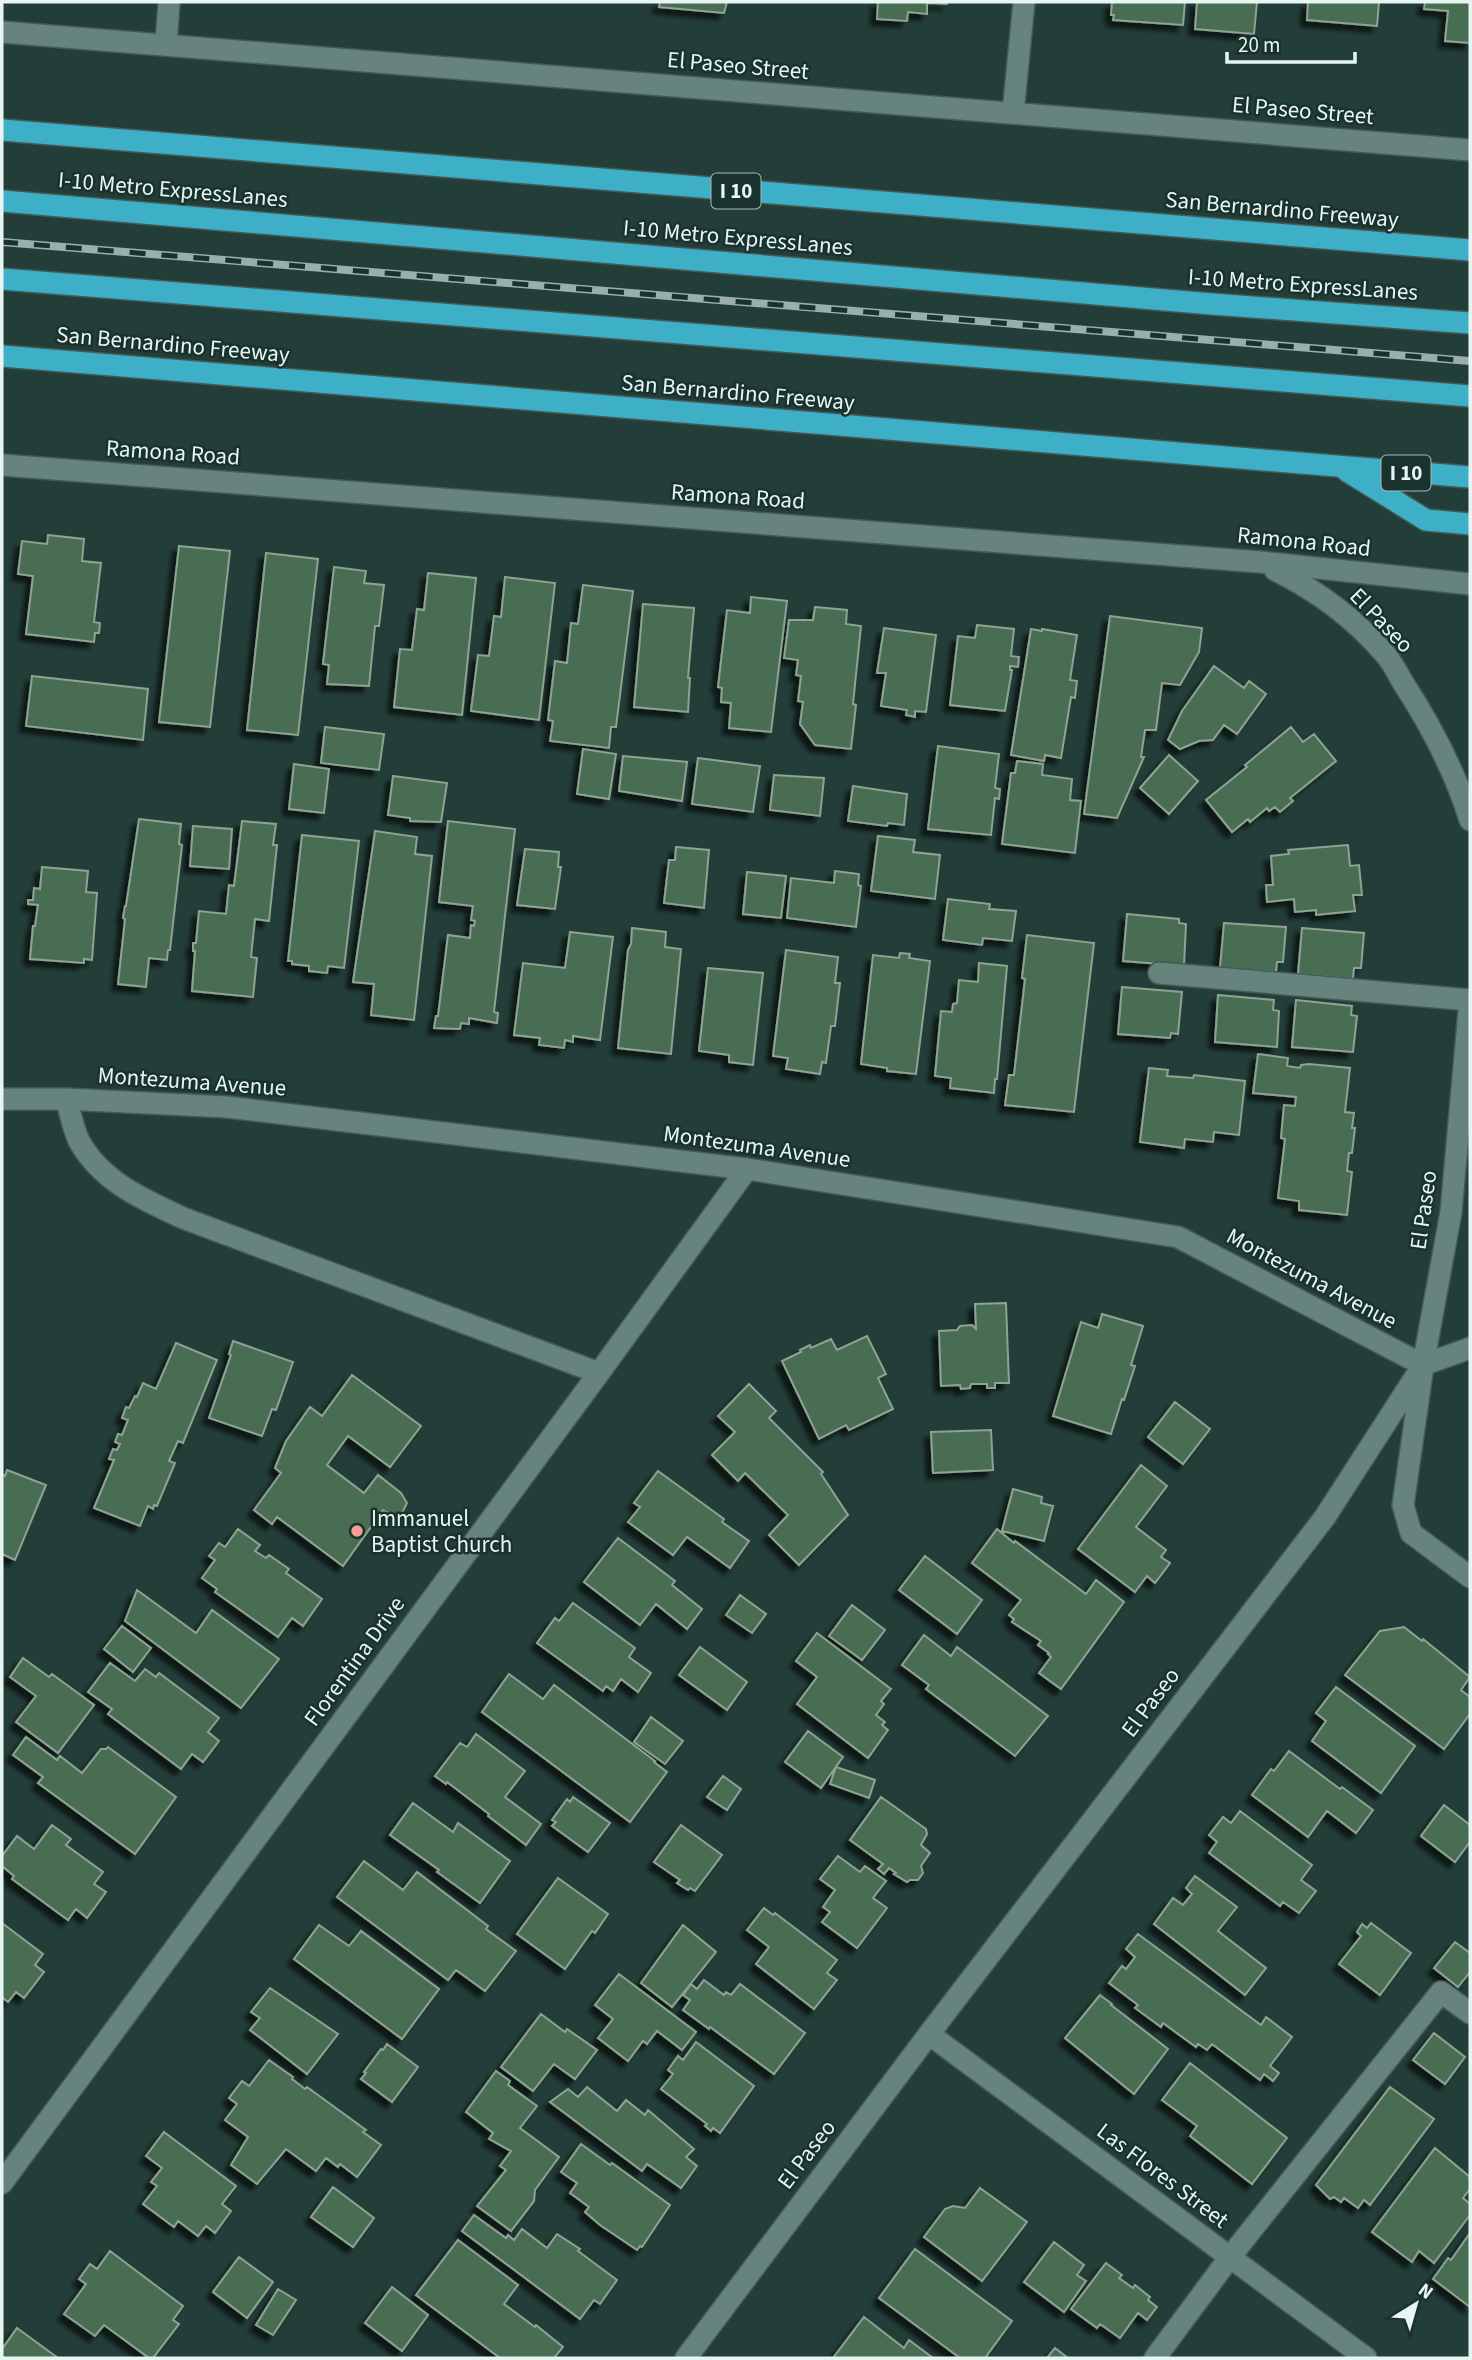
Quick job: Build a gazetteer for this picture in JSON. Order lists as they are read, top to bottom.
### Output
{
  "streets": {
    "highway": ["I-10 Metro ExpressLanes", "I 10", "San Bernardino Freeway"],
    "street": [
      "El Paseo Street",
      "Ramona Road",
      "El Paseo",
      "Montezuma Avenue",
      "Florentina Drive",
      "Las Flores Street"
    ]
  },
  "crossings": [
    ["Ramona Road", "El Paseo"],
    ["El Paseo", "Montezuma Avenue"],
    ["El Paseo", "Las Flores Street"],
    ["Montezuma Avenue", "Florentina Drive"]
  ],
  "places": ["Immanuel Baptist Church"],
  "scale_bar": "20 m",
  "north": "top right"
}
